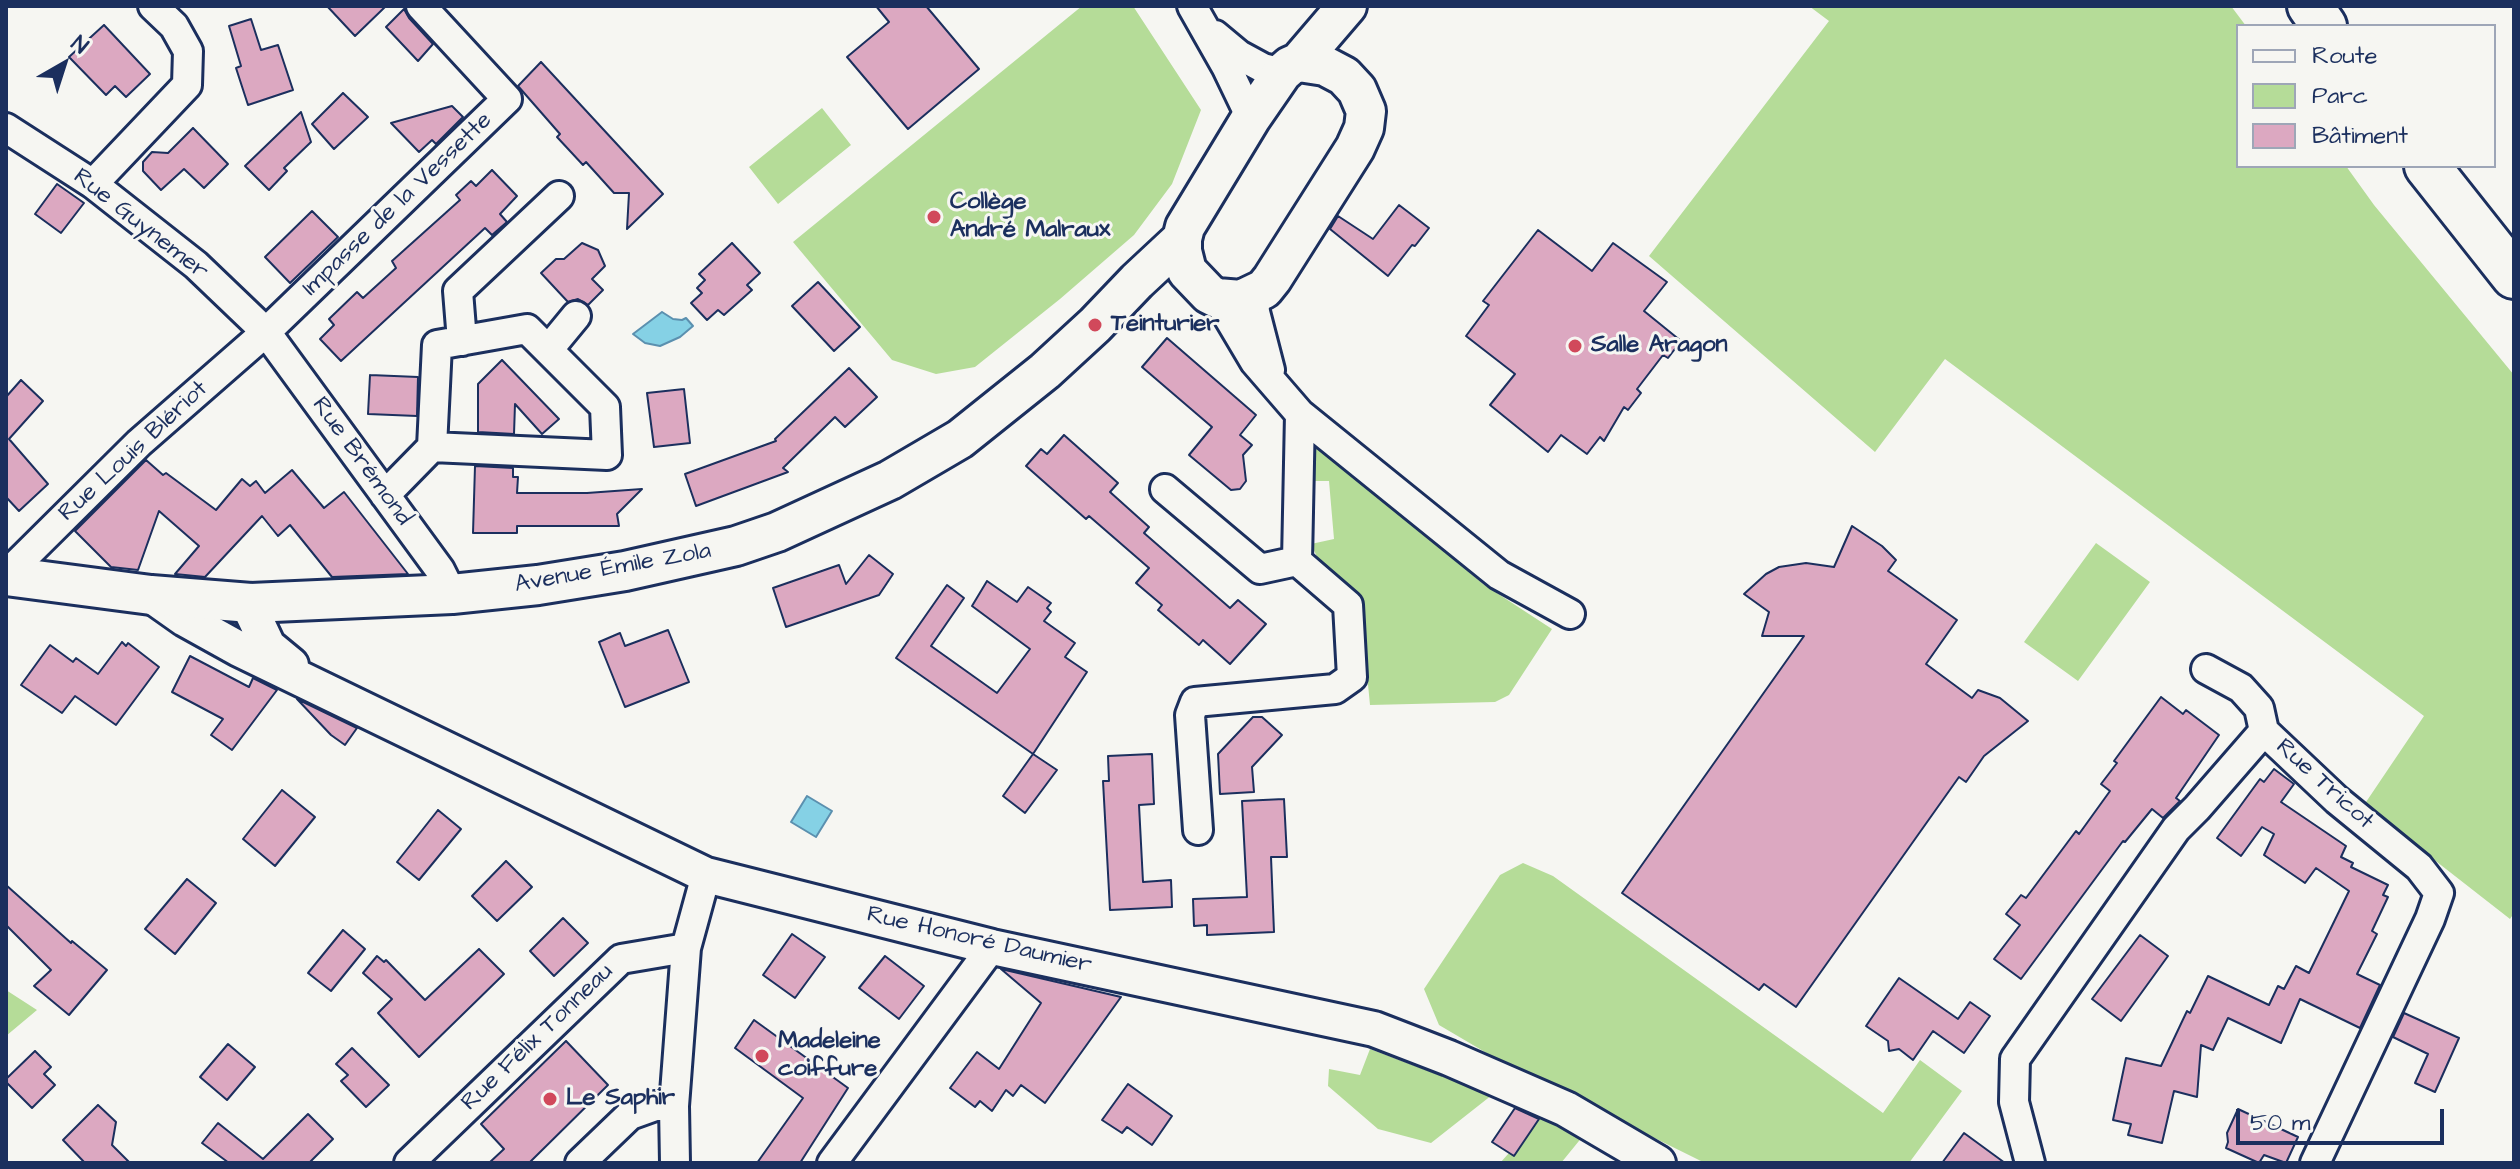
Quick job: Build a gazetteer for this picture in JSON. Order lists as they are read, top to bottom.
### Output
{
  "streets": {
    "main road": ["Avenue Émile Zola"],
    "street": [
      "Impasse de la Vessette",
      "Rue Guynemer",
      "Rue Louis Blériot",
      "Rue Brémond",
      "Rue Tricot",
      "Rue Honoré Daumier",
      "Rue Félix Tonneau"
    ]
  },
  "crossings": [
    ["Impasse de la Vessette", "Rue Guynemer"],
    ["Impasse de la Vessette", "Rue Louis Blériot"],
    ["Impasse de la Vessette", "Rue Brémond"],
    ["Rue Guynemer", "Rue Louis Blériot"],
    ["Rue Guynemer", "Rue Brémond"],
    ["Rue Louis Blériot", "Rue Brémond"],
    ["Rue Louis Blériot", "Avenue Émile Zola"],
    ["Rue Brémond", "Avenue Émile Zola"],
    ["Avenue Émile Zola", "Rue Honoré Daumier"]
  ],
  "places": [
    "Collège André Malraux",
    "Teinturier",
    "Salle Aragon",
    "Madeleine coiffure",
    "Le Saphir"
  ],
  "legend": ["Route", "Parc", "Bâtiment"],
  "scale_bar": "50 m",
  "north": "top right"
}
